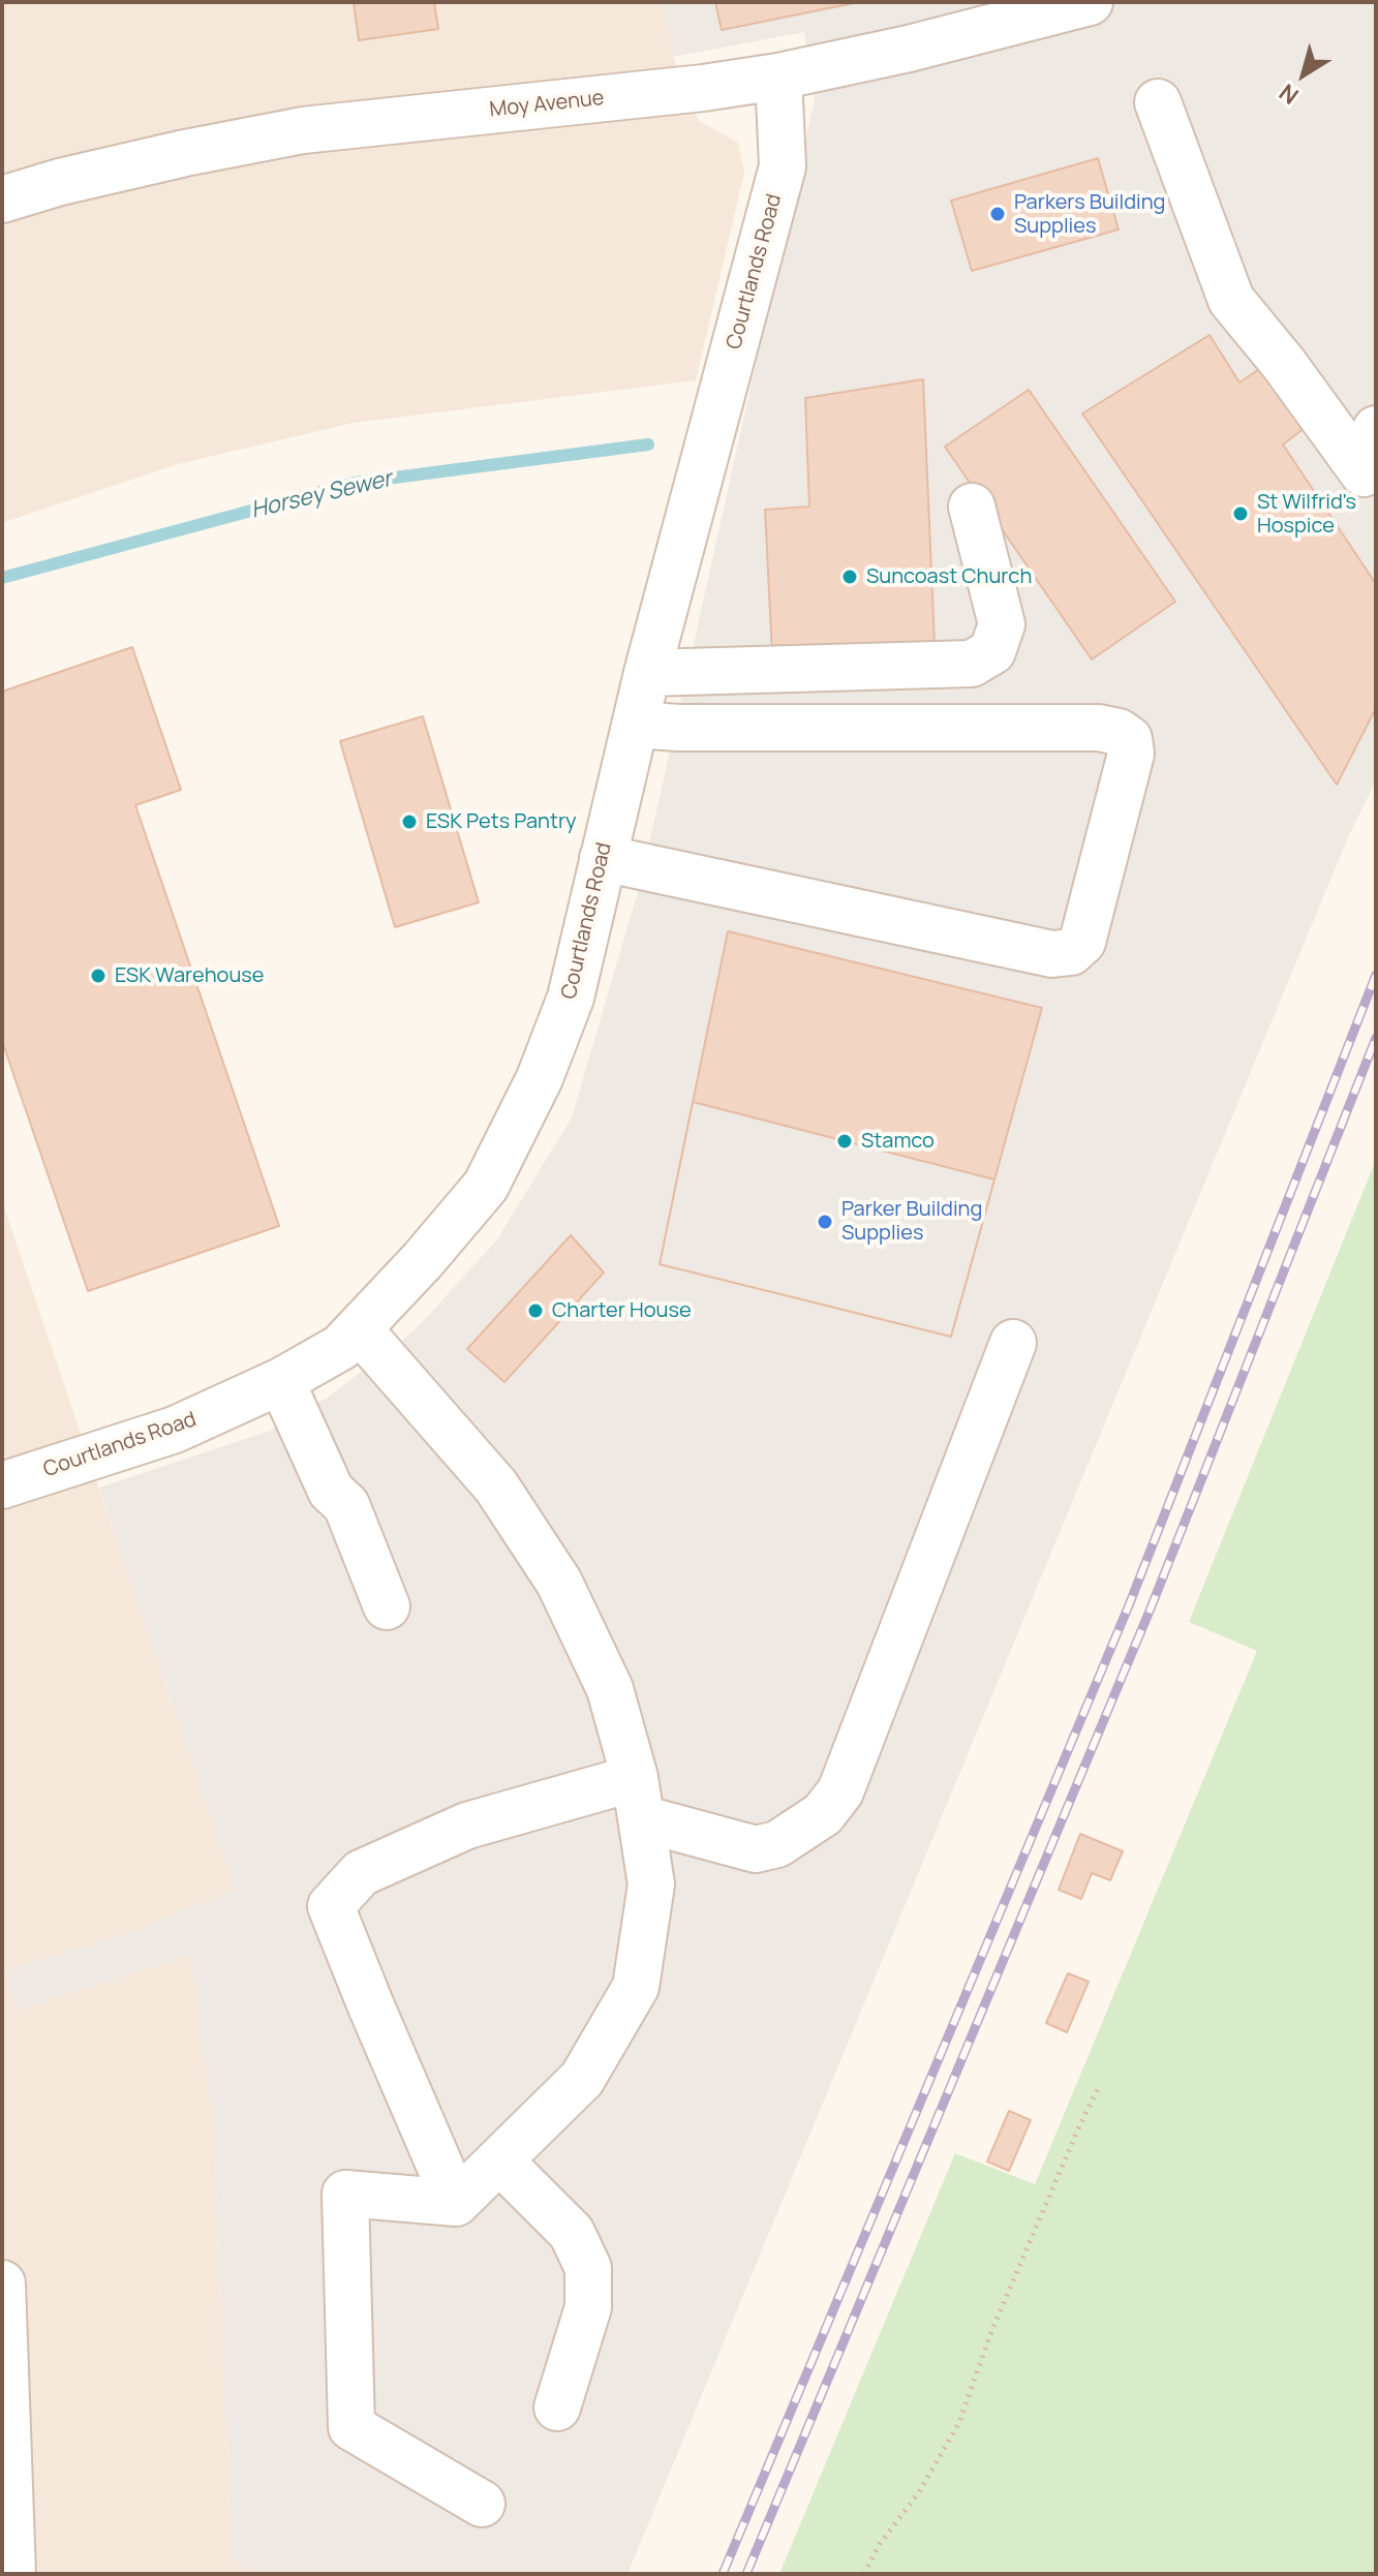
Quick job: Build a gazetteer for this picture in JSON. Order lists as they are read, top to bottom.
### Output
{
  "streets": {
    "street": ["Moy Avenue", "Courtlands Road"]
  },
  "crossings": [
    ["Moy Avenue", "Courtlands Road"]
  ],
  "water": ["Horsey Sewer"],
  "places": [
    "Parkers Building Supplies",
    "St Wilfrid's Hospice",
    "Suncoast Church",
    "ESK Pets Pantry",
    "ESK Warehouse",
    "Stamco",
    "Parker Building Supplies",
    "Charter House"
  ],
  "north": "bottom left"
}
